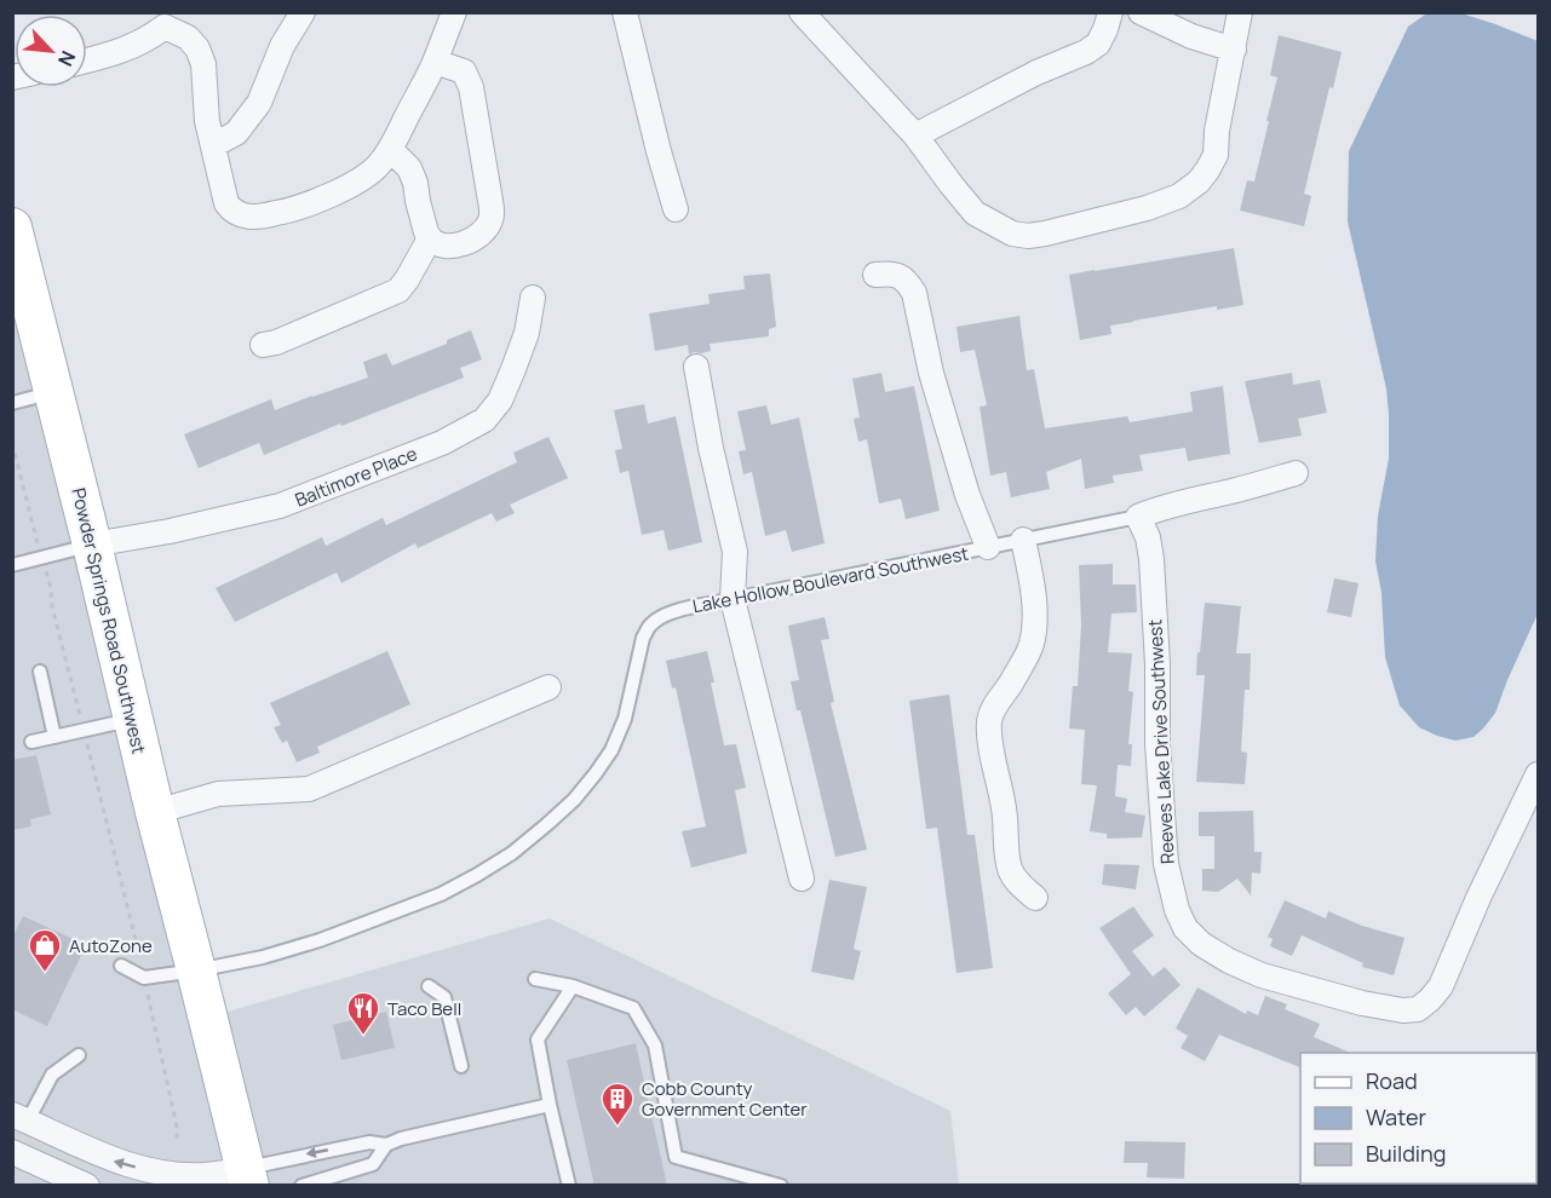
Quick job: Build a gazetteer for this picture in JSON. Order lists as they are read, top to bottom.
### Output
{
  "streets": {
    "main road": ["Powder Springs Road Southwest"],
    "street": ["Baltimore Place", "Reeves Lake Drive Southwest"],
    "lane": ["Lake Hollow Boulevard Southwest"]
  },
  "crossings": [
    ["Baltimore Place", "Powder Springs Road Southwest"],
    ["Lake Hollow Boulevard Southwest", "Powder Springs Road Southwest"],
    ["Lake Hollow Boulevard Southwest", "Reeves Lake Drive Southwest"]
  ],
  "places": {
    "shop": ["AutoZone"],
    "restaurant": ["Taco Bell"],
    "building": ["Cobb County Government Center"]
  },
  "legend": ["Road", "Water", "Building"],
  "north": "bottom right"
}
